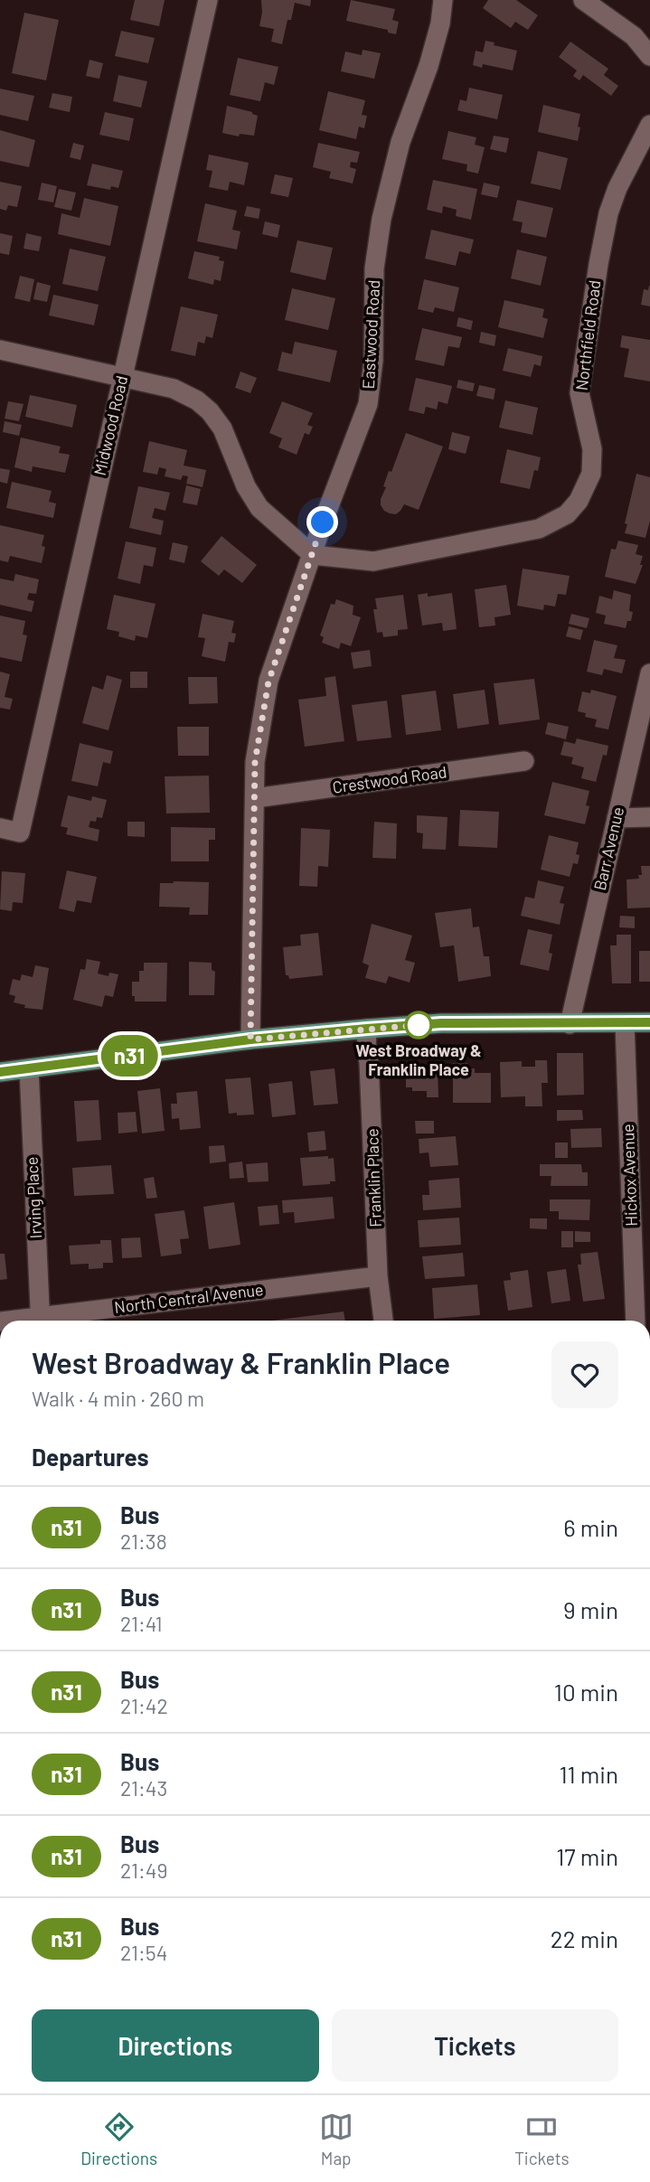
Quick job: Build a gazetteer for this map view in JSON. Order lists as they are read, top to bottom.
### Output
{
  "streets": {
    "street": [
      "Eastwood Road",
      "Northfield Road",
      "Midwood Road",
      "Crestwood Road",
      "Barr Avenue",
      "Hickox Avenue",
      "Franklin Place",
      "Irving Place",
      "North Central Avenue"
    ]
  },
  "crossings": [
    ["Eastwood Road", "Northfield Road"],
    ["Eastwood Road", "Crestwood Road"],
    ["Franklin Place", "North Central Avenue"]
  ],
  "places": ["West Broadway & Franklin Place"],
  "lines": ["bus line n31"],
  "page": {
    "on_map": "n31",
    "heading": [
      ["West Broadway & Franklin Place", "Walk · 4 min · 260 m"],
      "Departures"
    ],
    "list": [
      {
        "mark": "n31",
        "name": "Bus",
        "note": "21:38",
        "value": "6 min"
      },
      {
        "mark": "n31",
        "name": "Bus",
        "note": "21:41",
        "value": "9 min"
      },
      {
        "mark": "n31",
        "name": "Bus",
        "note": "21:42",
        "value": "10 min"
      },
      {
        "mark": "n31",
        "name": "Bus",
        "note": "21:43",
        "value": "11 min"
      },
      {
        "mark": "n31",
        "name": "Bus",
        "note": "21:49",
        "value": "17 min"
      },
      {
        "mark": "n31",
        "name": "Bus",
        "note": "21:54",
        "value": "22 min"
      }
    ],
    "buttons": ["Directions", "Tickets"],
    "tabs": ["Directions", "Map", "Tickets"]
  }
}
